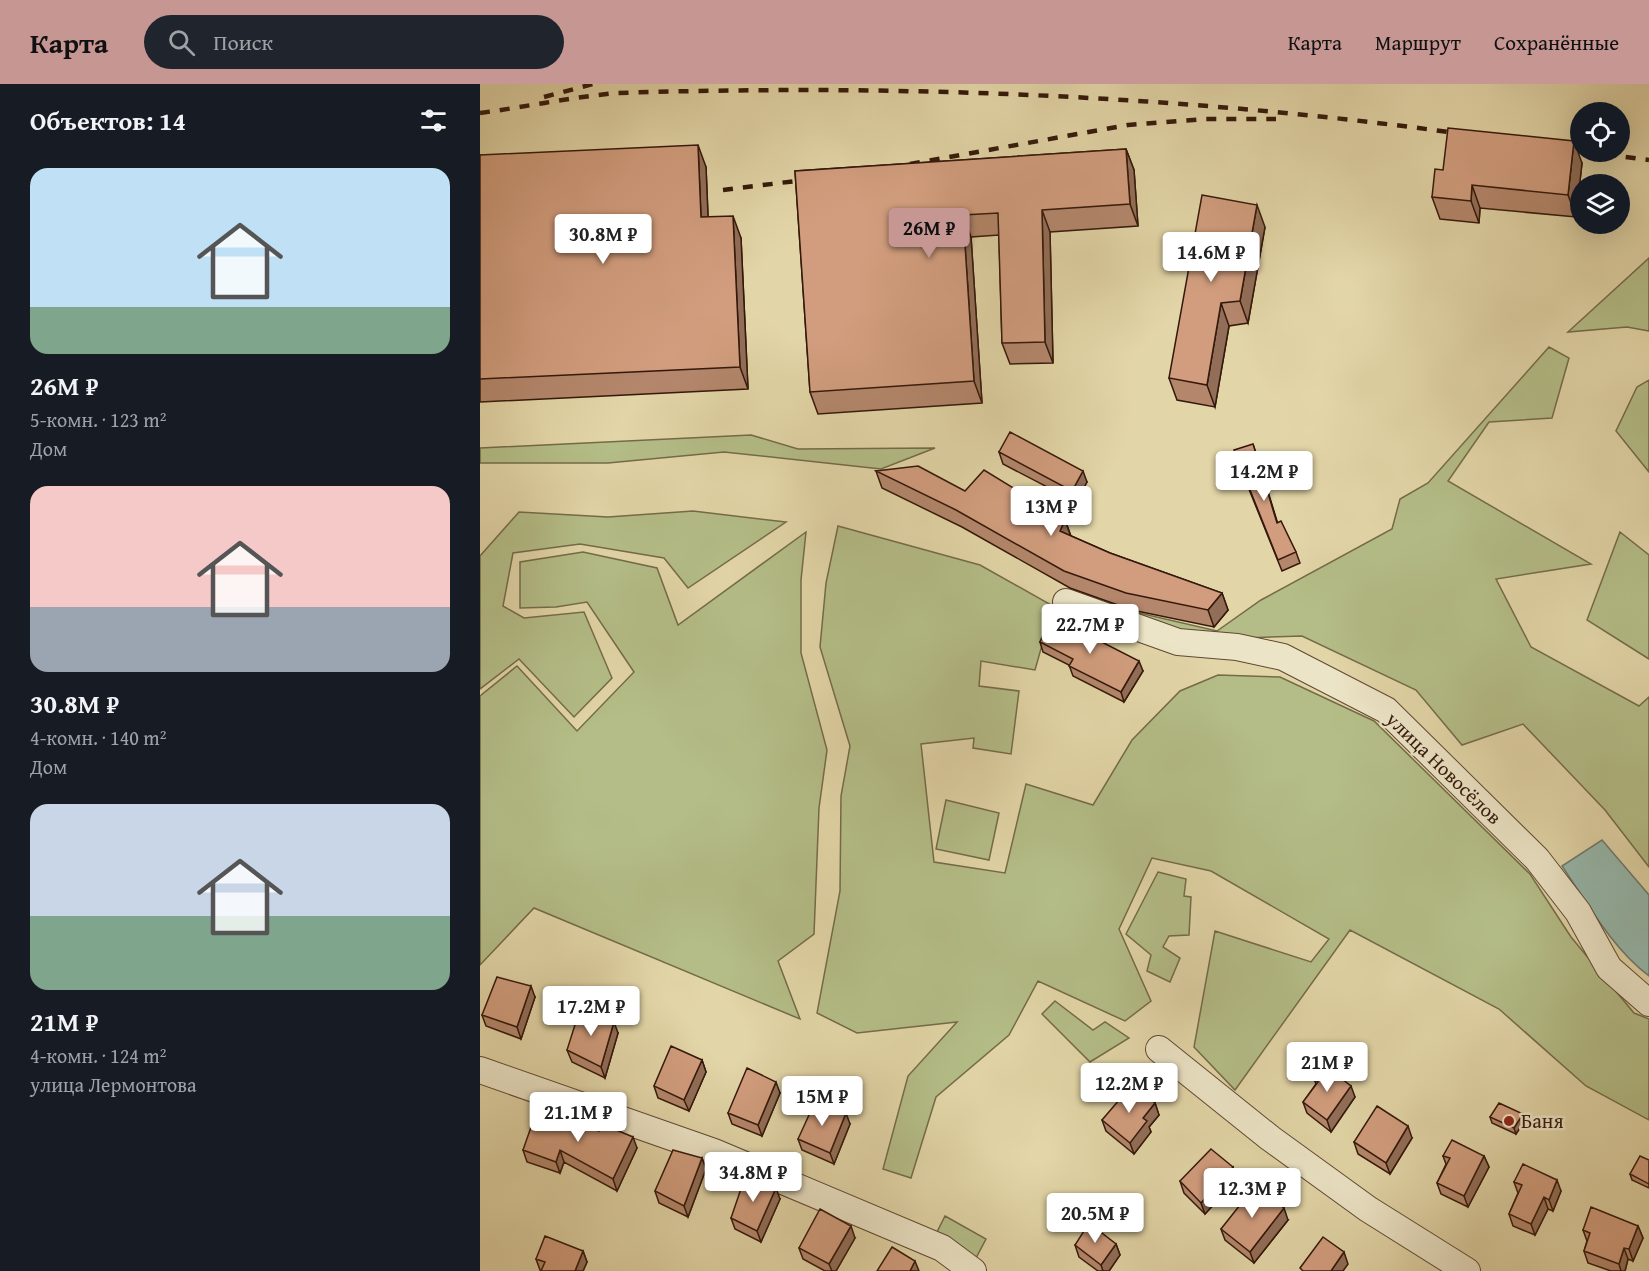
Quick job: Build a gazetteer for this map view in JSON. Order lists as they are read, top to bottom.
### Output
{
  "streets": {
    "street": ["улица Новосёлов"]
  },
  "places": ["Баня"],
  "page": {
    "header": "Карта",
    "search": "Поиск",
    "nav": ["Карта", "Маршрут", "Сохранённые"],
    "heading": "Объектов: 14",
    "list": [
      {
        "name": "26M ₽",
        "note": "5-комн. · 123 m² · Дом"
      },
      {
        "name": "30.8M ₽",
        "note": "4-комн. · 140 m² · Дом"
      },
      {
        "name": "21M ₽",
        "note": "4-комн. · 124 m² · улица Лермонтова"
      }
    ],
    "price": [
      "26M ₽",
      "30.8M ₽",
      "14.6M ₽",
      "14.2M ₽",
      "13M ₽",
      "22.7M ₽",
      "17.2M ₽",
      "21M ₽",
      "12.2M ₽",
      "15M ₽",
      "21.1M ₽",
      "34.8M ₽",
      "12.3M ₽",
      "20.5M ₽"
    ]
  }
}
